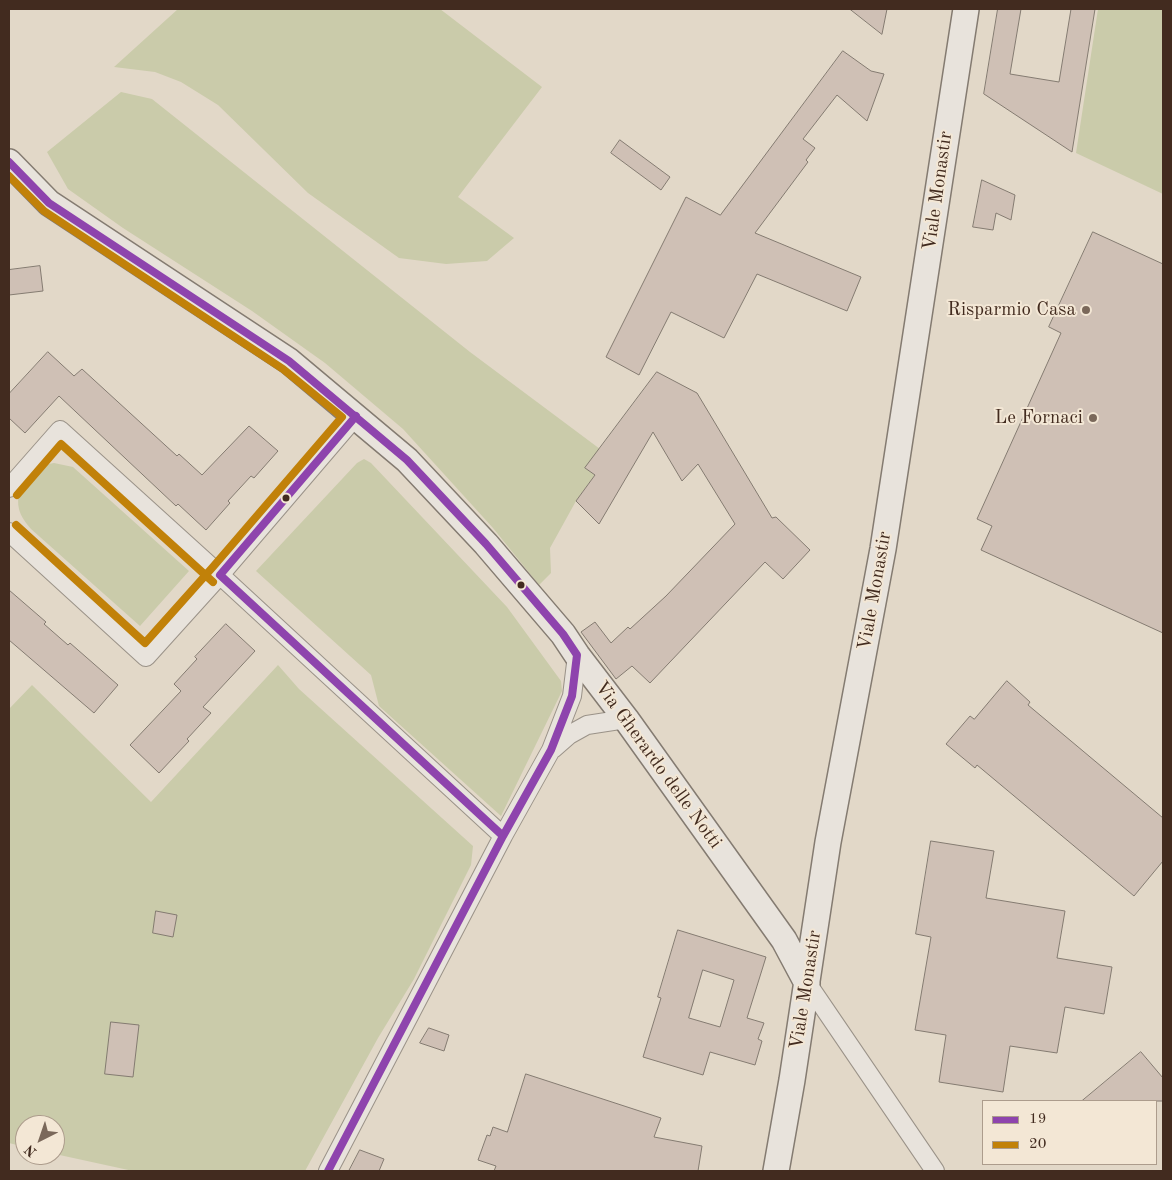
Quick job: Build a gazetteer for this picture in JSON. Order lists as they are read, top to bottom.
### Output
{
  "streets": {
    "main road": ["Viale Monastir", "Via Gherardo delle Notti"]
  },
  "crossings": [
    ["Viale Monastir", "Via Gherardo delle Notti"]
  ],
  "places": ["Risparmio Casa", "Le Fornaci"],
  "lines": ["transit line 19", "transit line 20"],
  "legend": ["19", "20"],
  "north": "bottom left"
}
